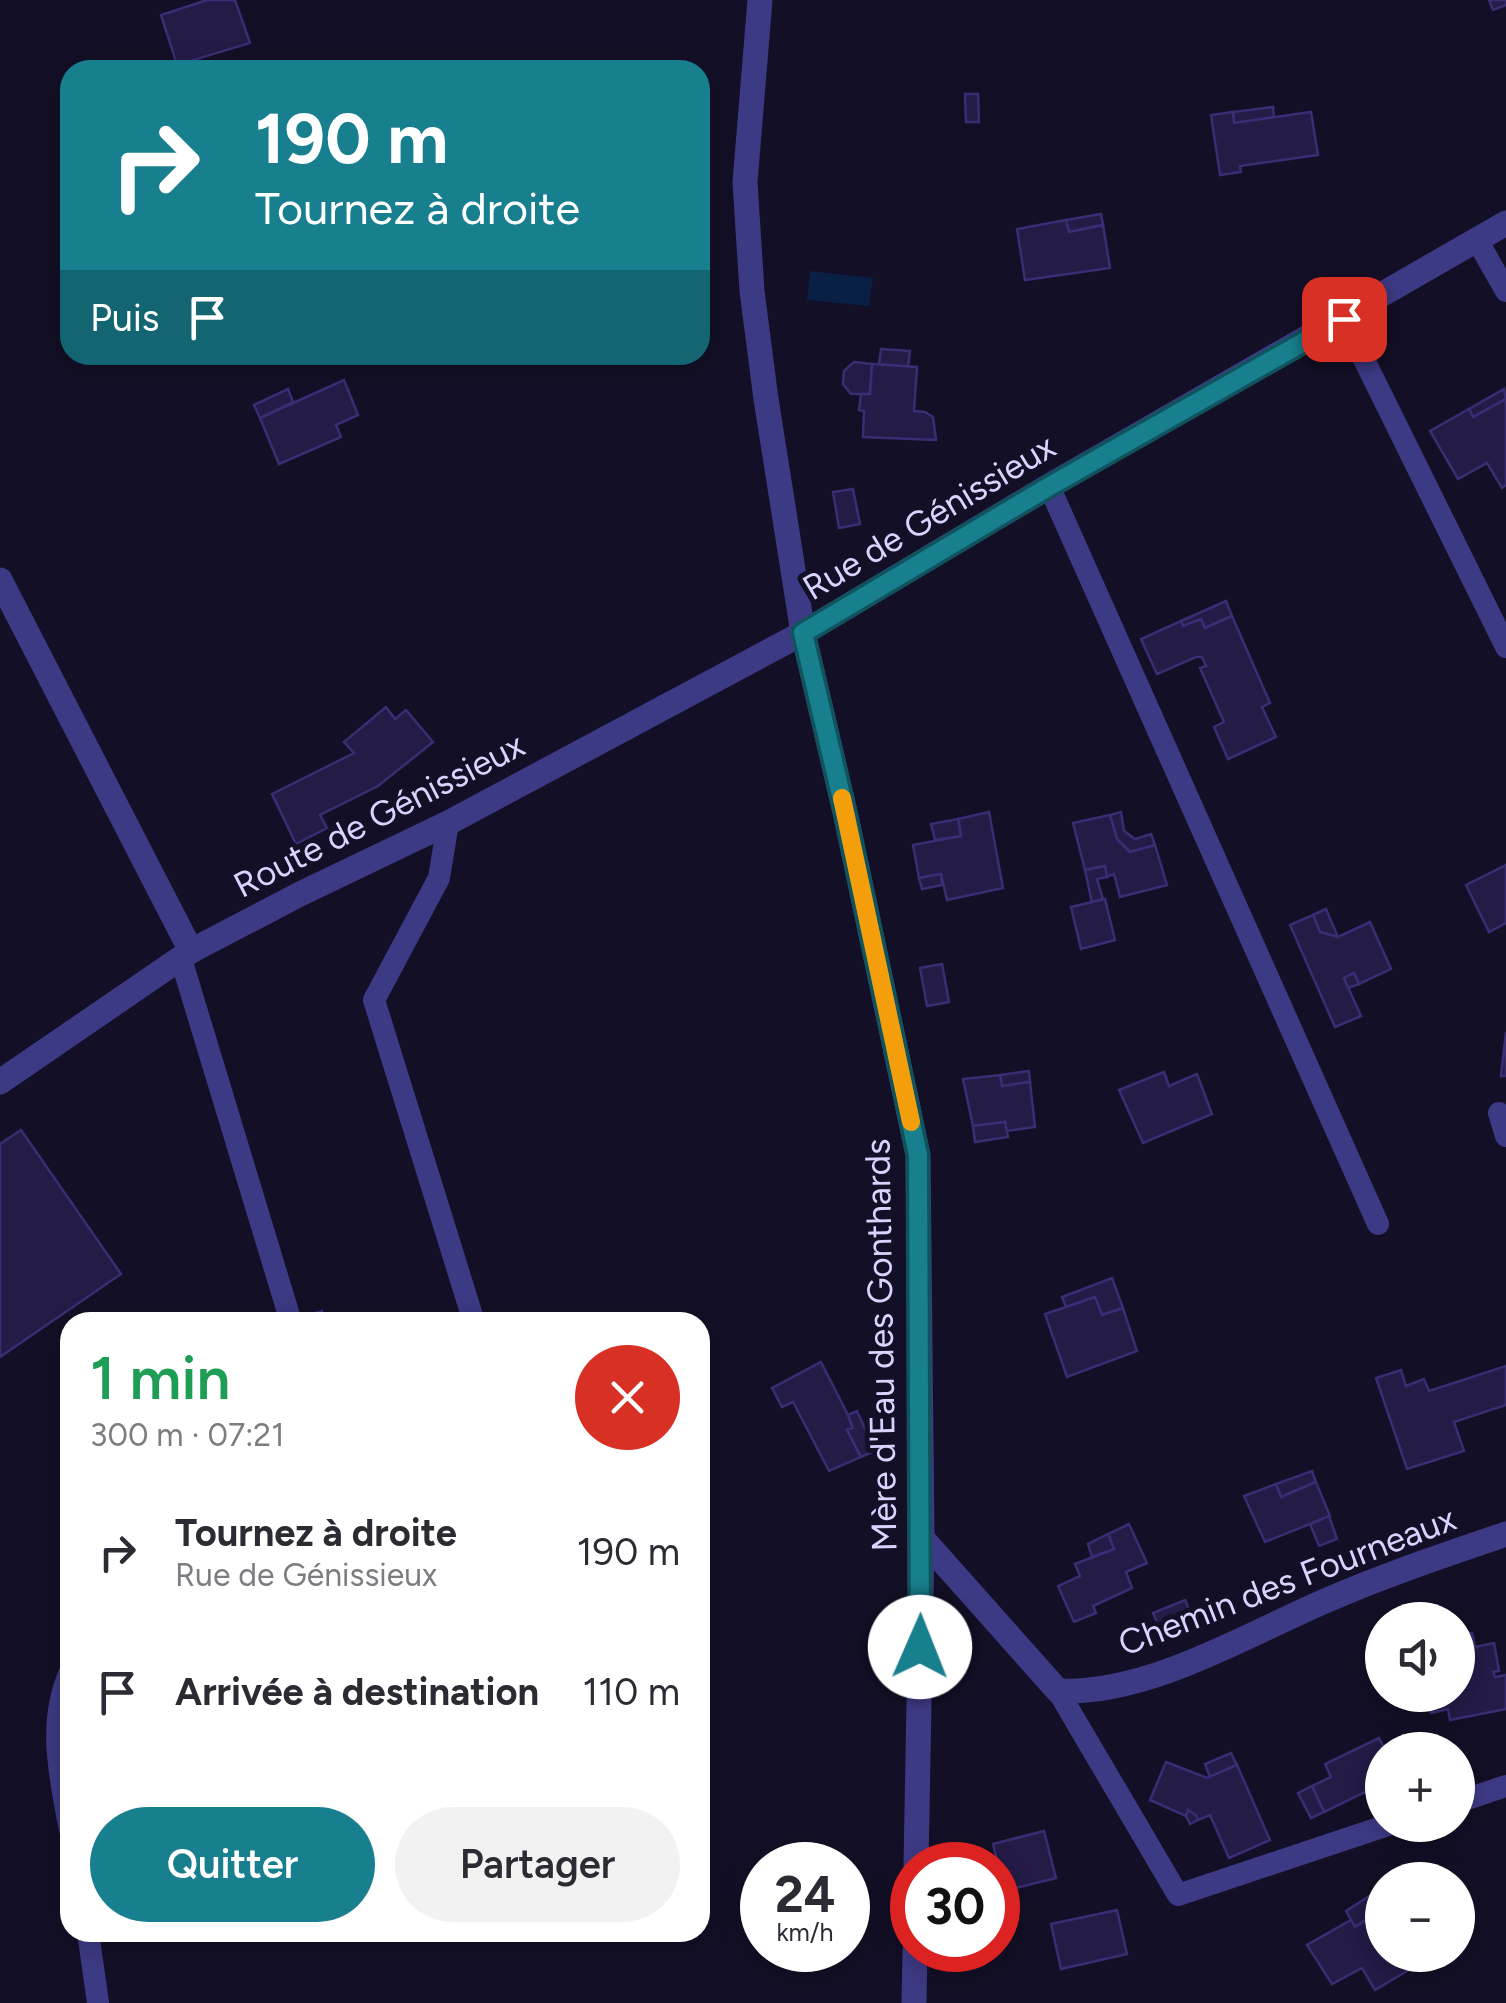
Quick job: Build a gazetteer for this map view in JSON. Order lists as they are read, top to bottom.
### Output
{
  "streets": {
    "street": [
      "Rue de Génissieux",
      "Route de Génissieux",
      "Mère d'Eau des Gonthards",
      "Chemin des Fourneaux"
    ]
  },
  "crossings": [
    ["Rue de Génissieux", "Route de Génissieux"],
    ["Rue de Génissieux", "Mère d'Eau des Gonthards"],
    ["Route de Génissieux", "Mère d'Eau des Gonthards"]
  ],
  "page": {
    "turn": ["190 m", "Tournez à droite"],
    "then": "Puis",
    "heading": ["1 min", "300 m · 07:21"],
    "list": [
      {
        "name": "Tournez à droite",
        "note": "Rue de Génissieux",
        "value": "190 m"
      },
      {
        "name": "Arrivée à destination",
        "value": "110 m"
      }
    ],
    "map_buttons": ["+", "−"],
    "buttons": ["Quitter", "Partager"],
    "speed": "24 km/h",
    "limit": "30"
  }
}
